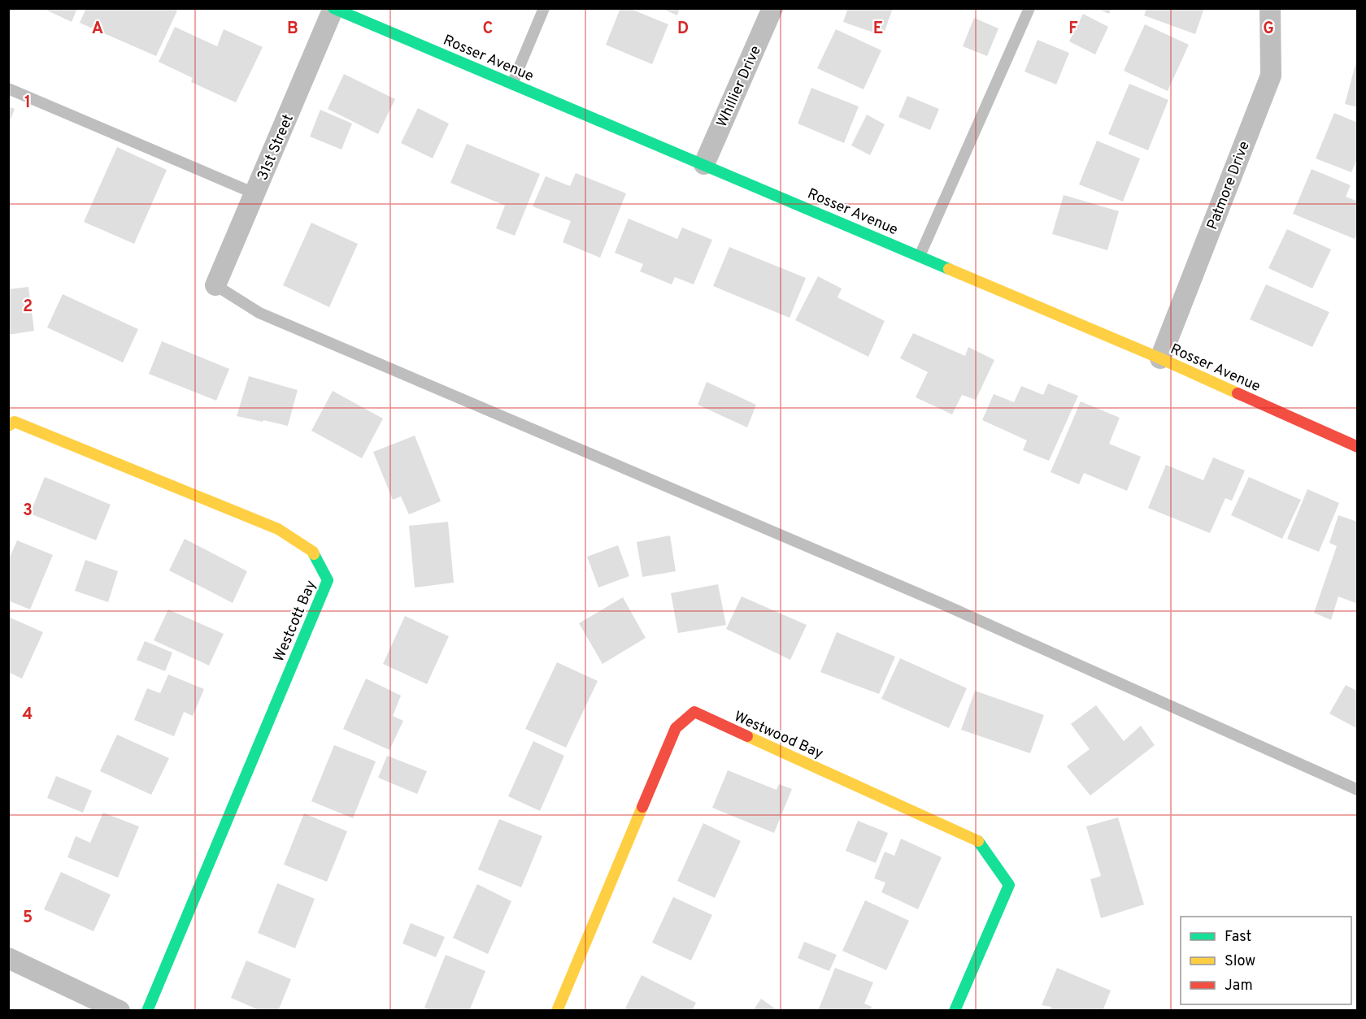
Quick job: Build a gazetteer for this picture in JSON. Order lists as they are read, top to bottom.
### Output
{
  "streets": {
    "street": [
      "Rosser Avenue",
      "Whillier Drive",
      "31st Street",
      "Patmore Drive",
      "Westcott Bay",
      "Westwood Bay"
    ]
  },
  "crossings": [
    ["Rosser Avenue", "Whillier Drive"],
    ["Rosser Avenue", "31st Street"],
    ["Rosser Avenue", "Patmore Drive"]
  ],
  "legend": ["Fast", "Slow", "Jam"],
  "grid": {
    "columns": [
      "A",
      "B",
      "C",
      "D",
      "E",
      "F",
      "G"
    ],
    "rows": [
      "1",
      "2",
      "3",
      "4",
      "5"
    ]
  }
}
